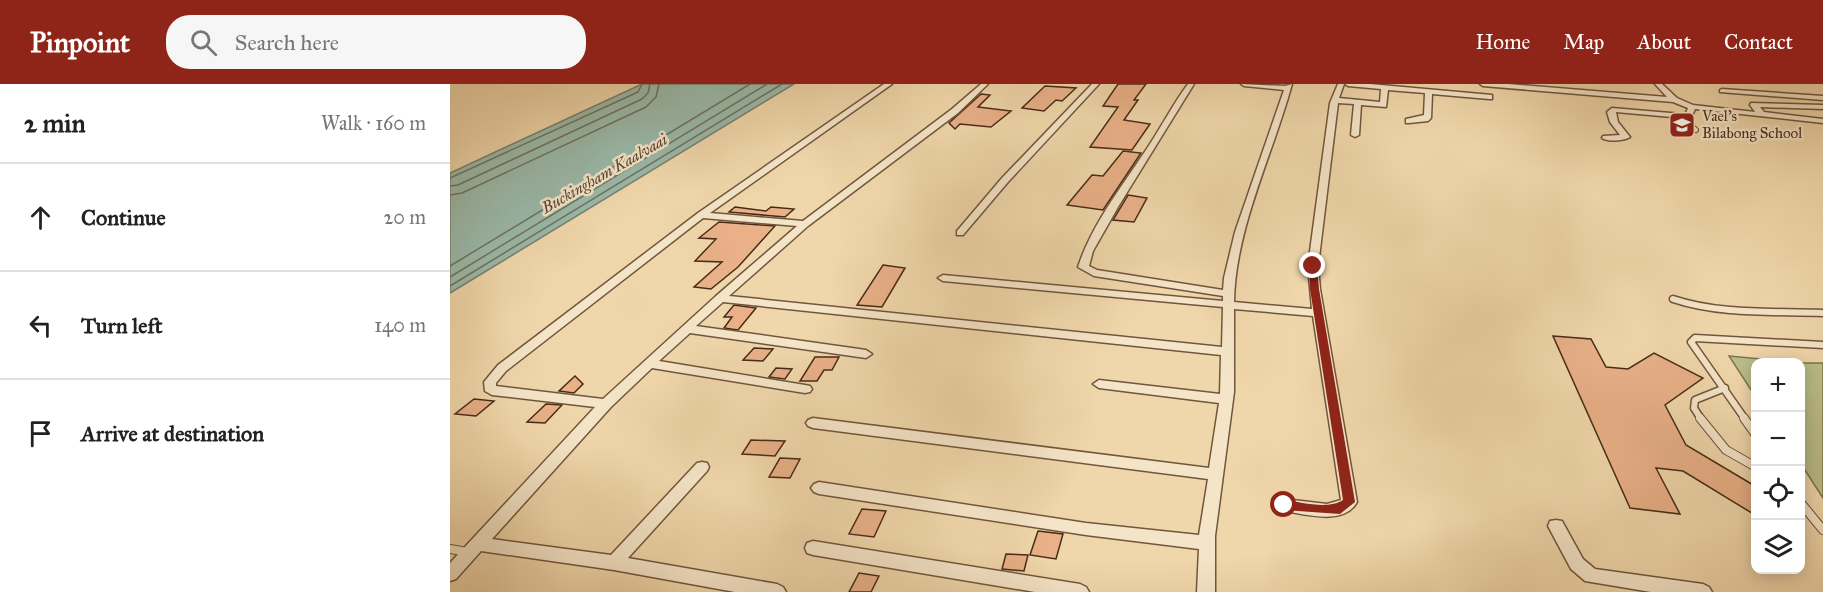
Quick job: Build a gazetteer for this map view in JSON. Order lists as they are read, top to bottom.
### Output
{
  "water": ["Buckingham Kaalvaai"],
  "places": {
    "school or university": ["Vael's Bilabong School"]
  },
  "page": {
    "header": "Pinpoint",
    "search": "Search here",
    "nav": [
      "Home",
      "Map",
      "About",
      "Contact"
    ],
    "heading": ["2 min", "Walk · 160 m"],
    "list": [
      ["Continue", "20 m"],
      ["Turn left", "140 m"],
      "Arrive at destination"
    ],
    "map_buttons": ["+", "−"]
  }
}
